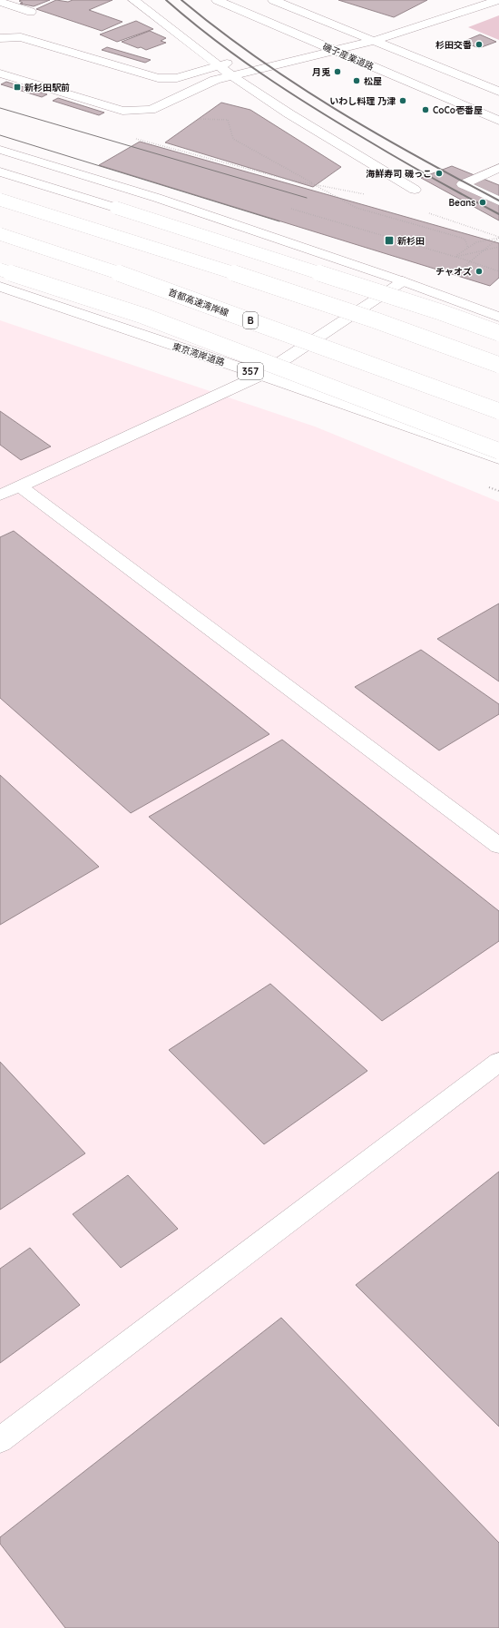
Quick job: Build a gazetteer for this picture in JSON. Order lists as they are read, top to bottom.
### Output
{
  "streets": {
    "main road": [
      "磯子産業道路",
      "首都高速湾岸線",
      "B",
      "東京湾岸道路",
      "357"
    ]
  },
  "places": {
    "other": [
      "杉田交番",
      "月兎",
      "松屋",
      "いわし料理 乃津",
      "CoCo壱番屋",
      "海鮮寿司 磯っこ",
      "Beans",
      "チャオズ"
    ],
    "transit": ["新杉田駅前", "新杉田"]
  }
}
